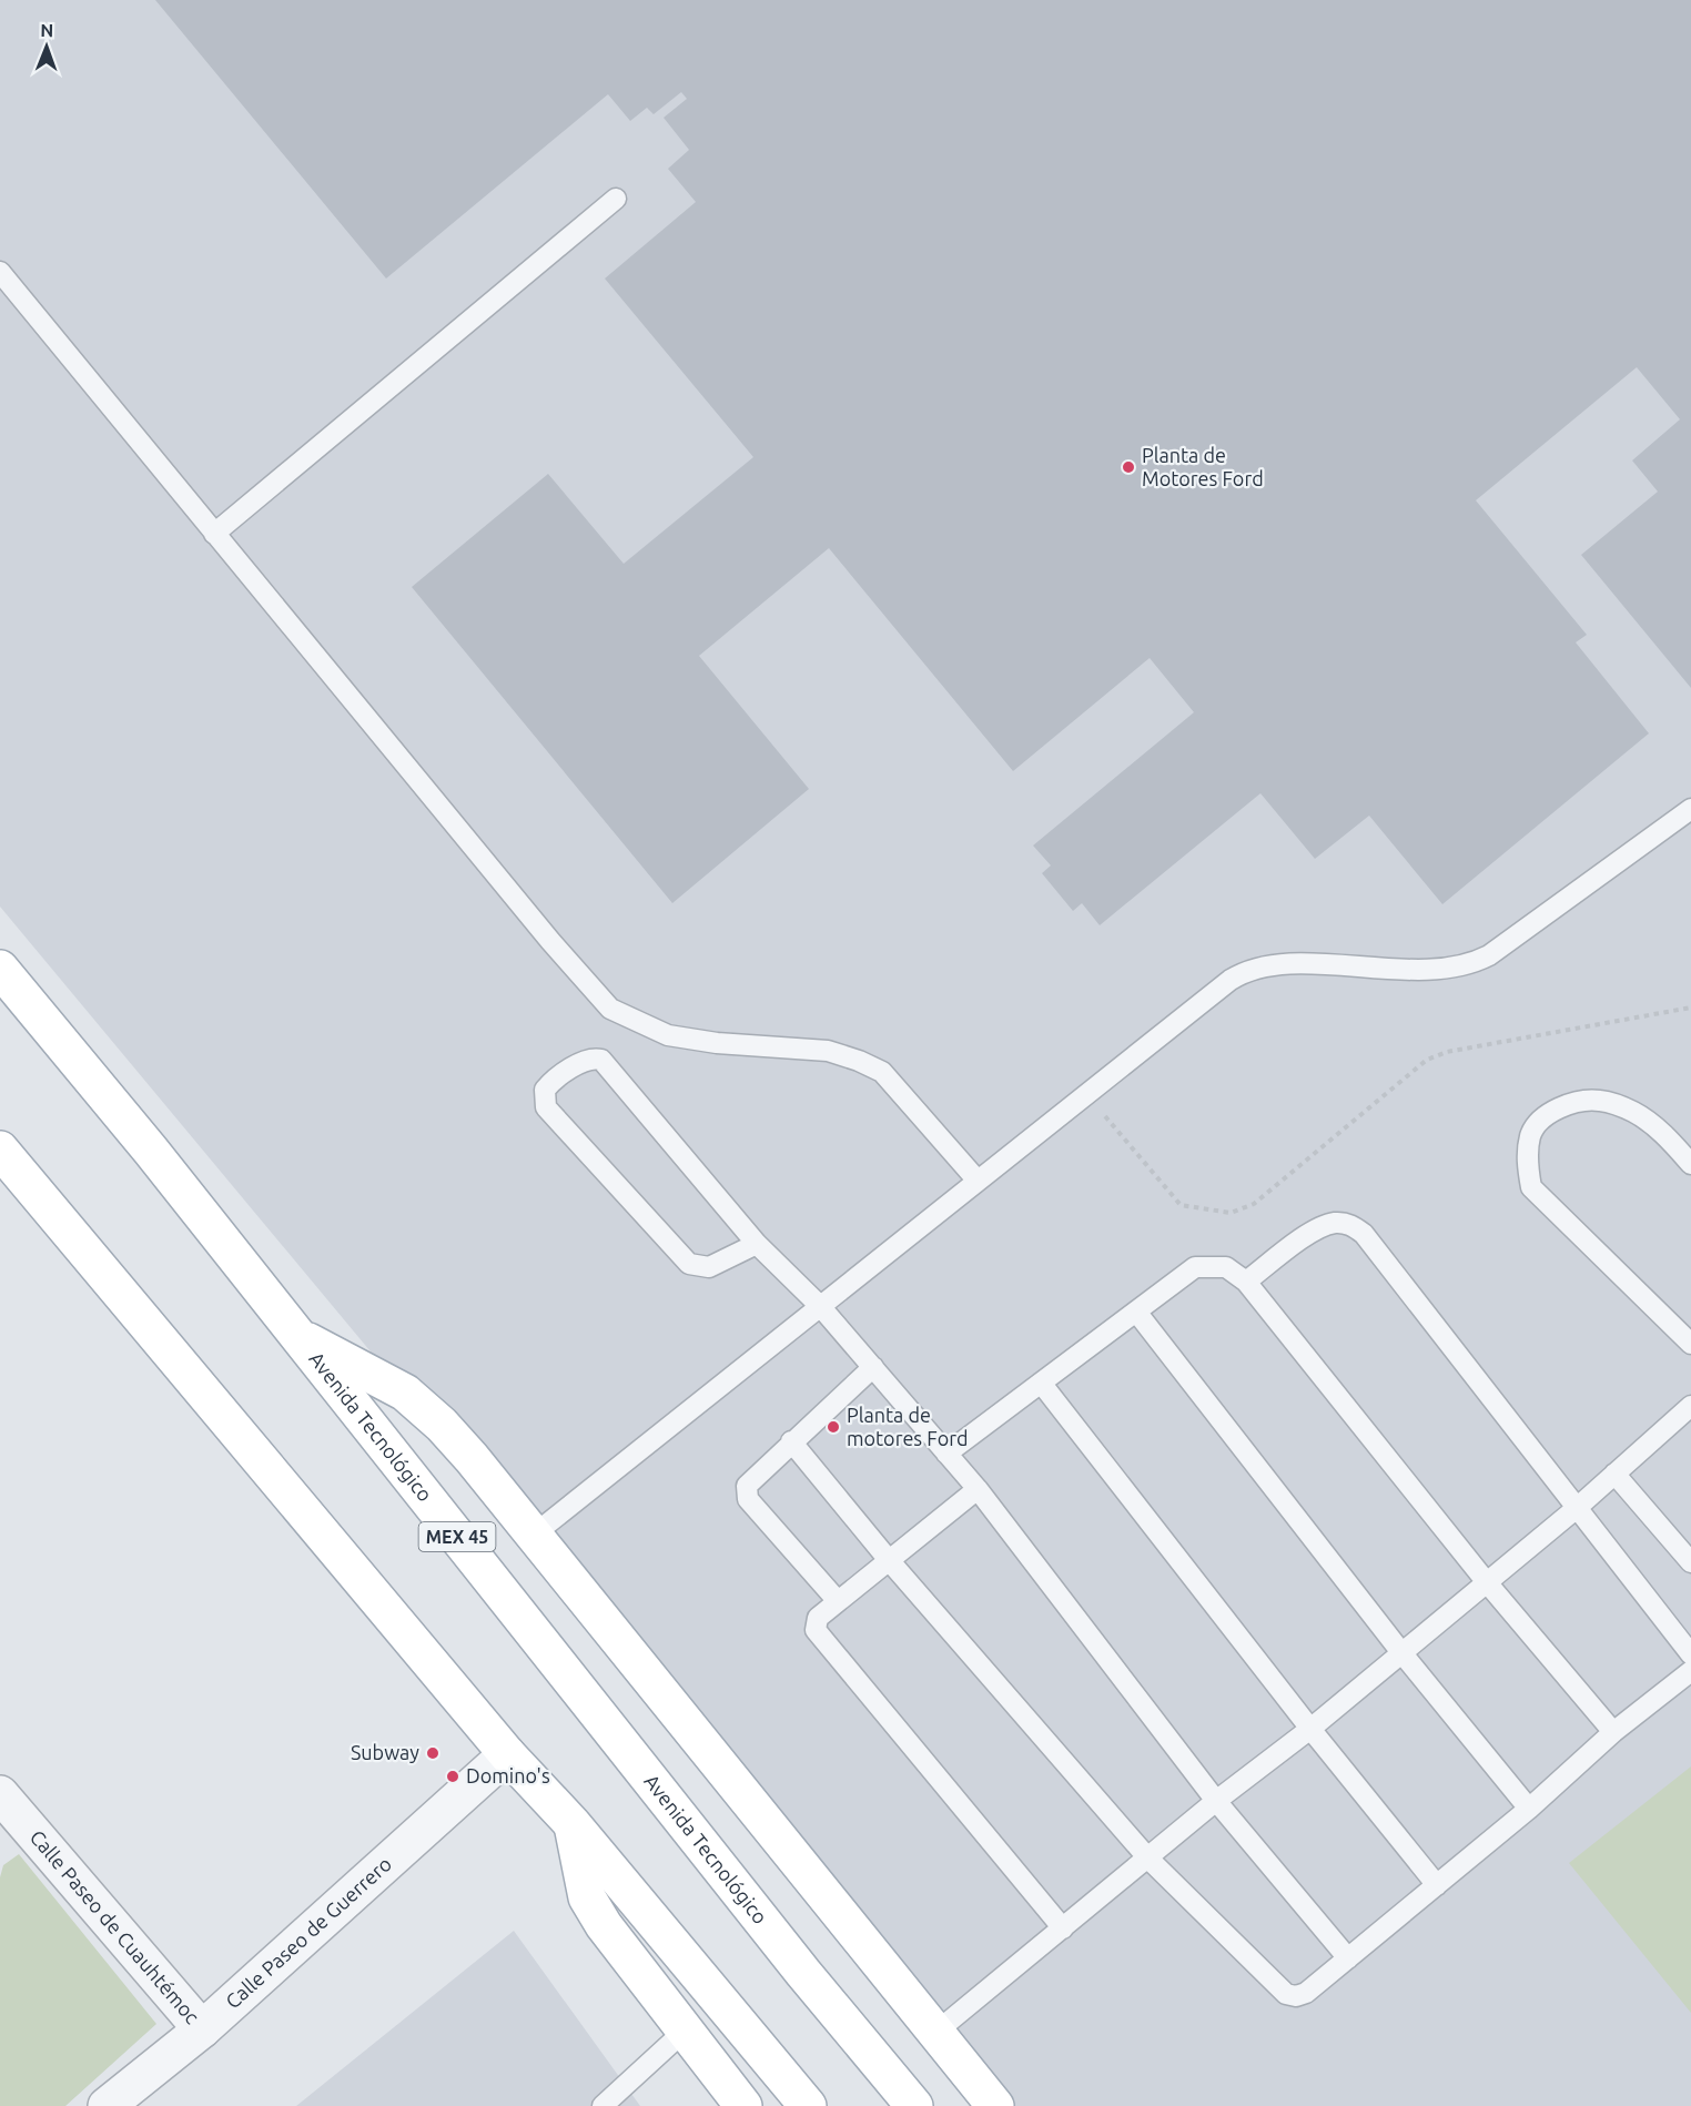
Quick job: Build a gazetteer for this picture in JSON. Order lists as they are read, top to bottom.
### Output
{
  "streets": {
    "main road": ["Avenida Tecnológico", "MEX 45"],
    "street": ["Calle Paseo de Cuauhtémoc", "Calle Paseo de Guerrero"]
  },
  "crossings": [
    ["Calle Paseo de Cuauhtémoc", "Calle Paseo de Guerrero"]
  ],
  "places": [
    "Planta de Motores Ford",
    "Planta de motores Ford",
    "Subway",
    "Domino's"
  ],
  "north": "top"
}
